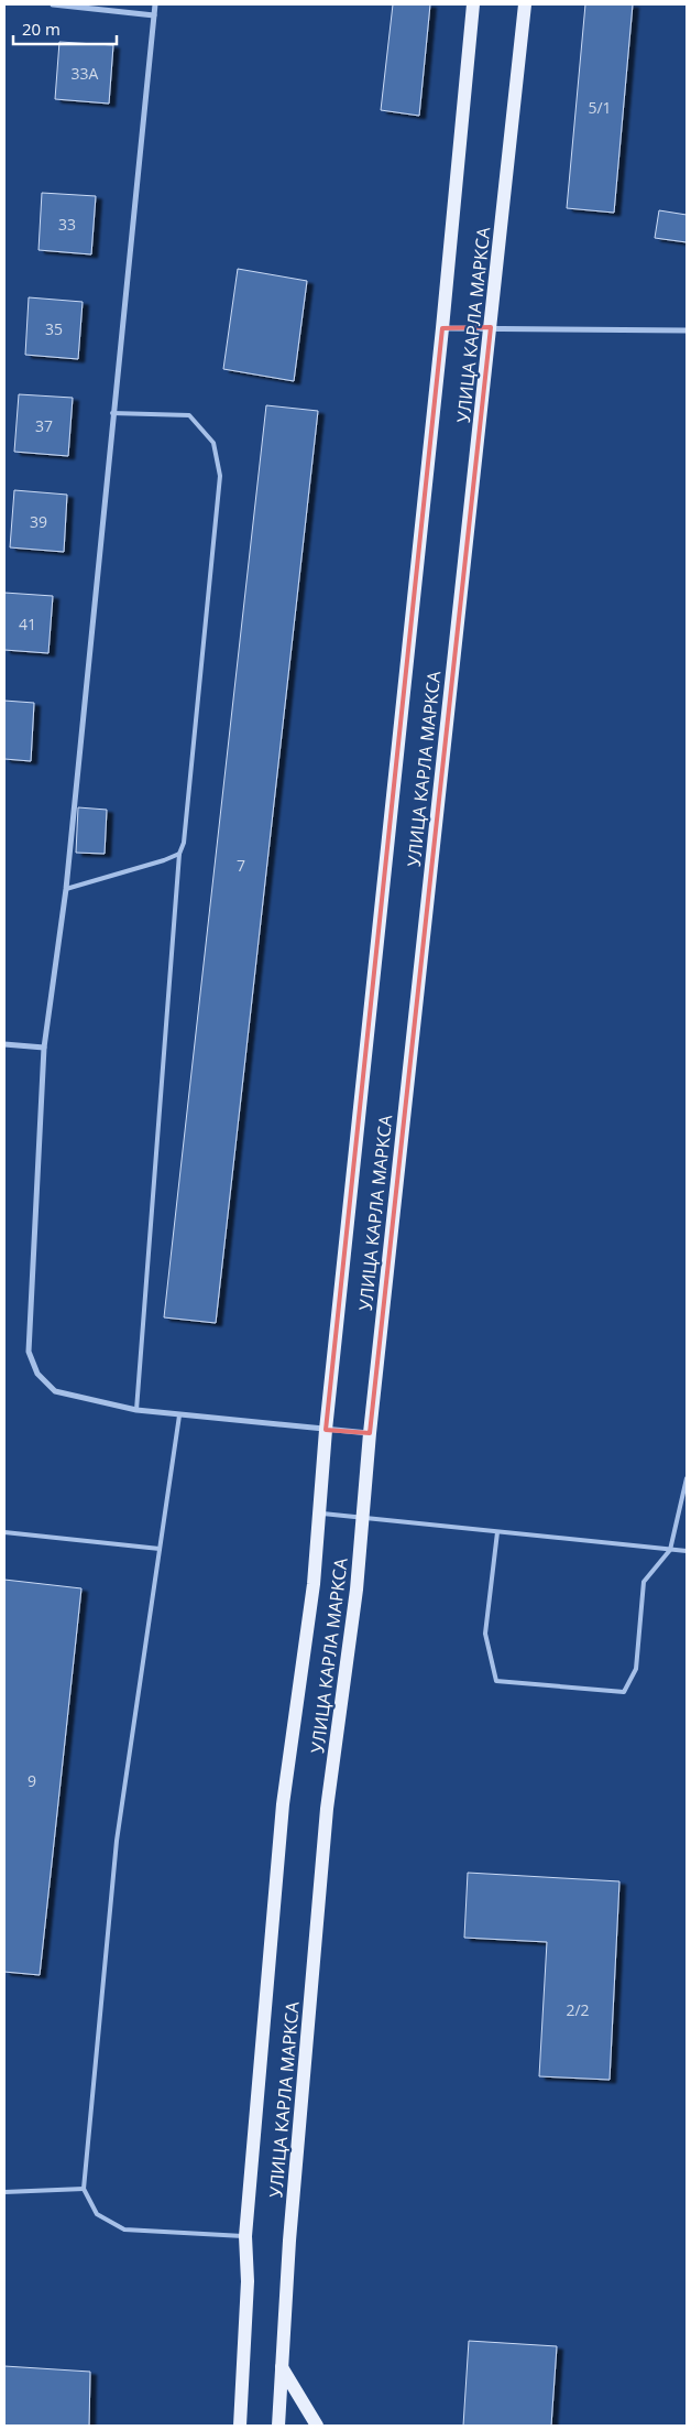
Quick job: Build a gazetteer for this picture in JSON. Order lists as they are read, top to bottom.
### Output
{
  "streets": {
    "main road": ["УЛИЦА КАРЛА МАРКСА"]
  },
  "house_numbers": [
    "33А",
    "5/1",
    "33",
    "35",
    "37",
    "39",
    "41",
    "7",
    "9",
    "2/2"
  ],
  "scale_bar": "20 m"
}
